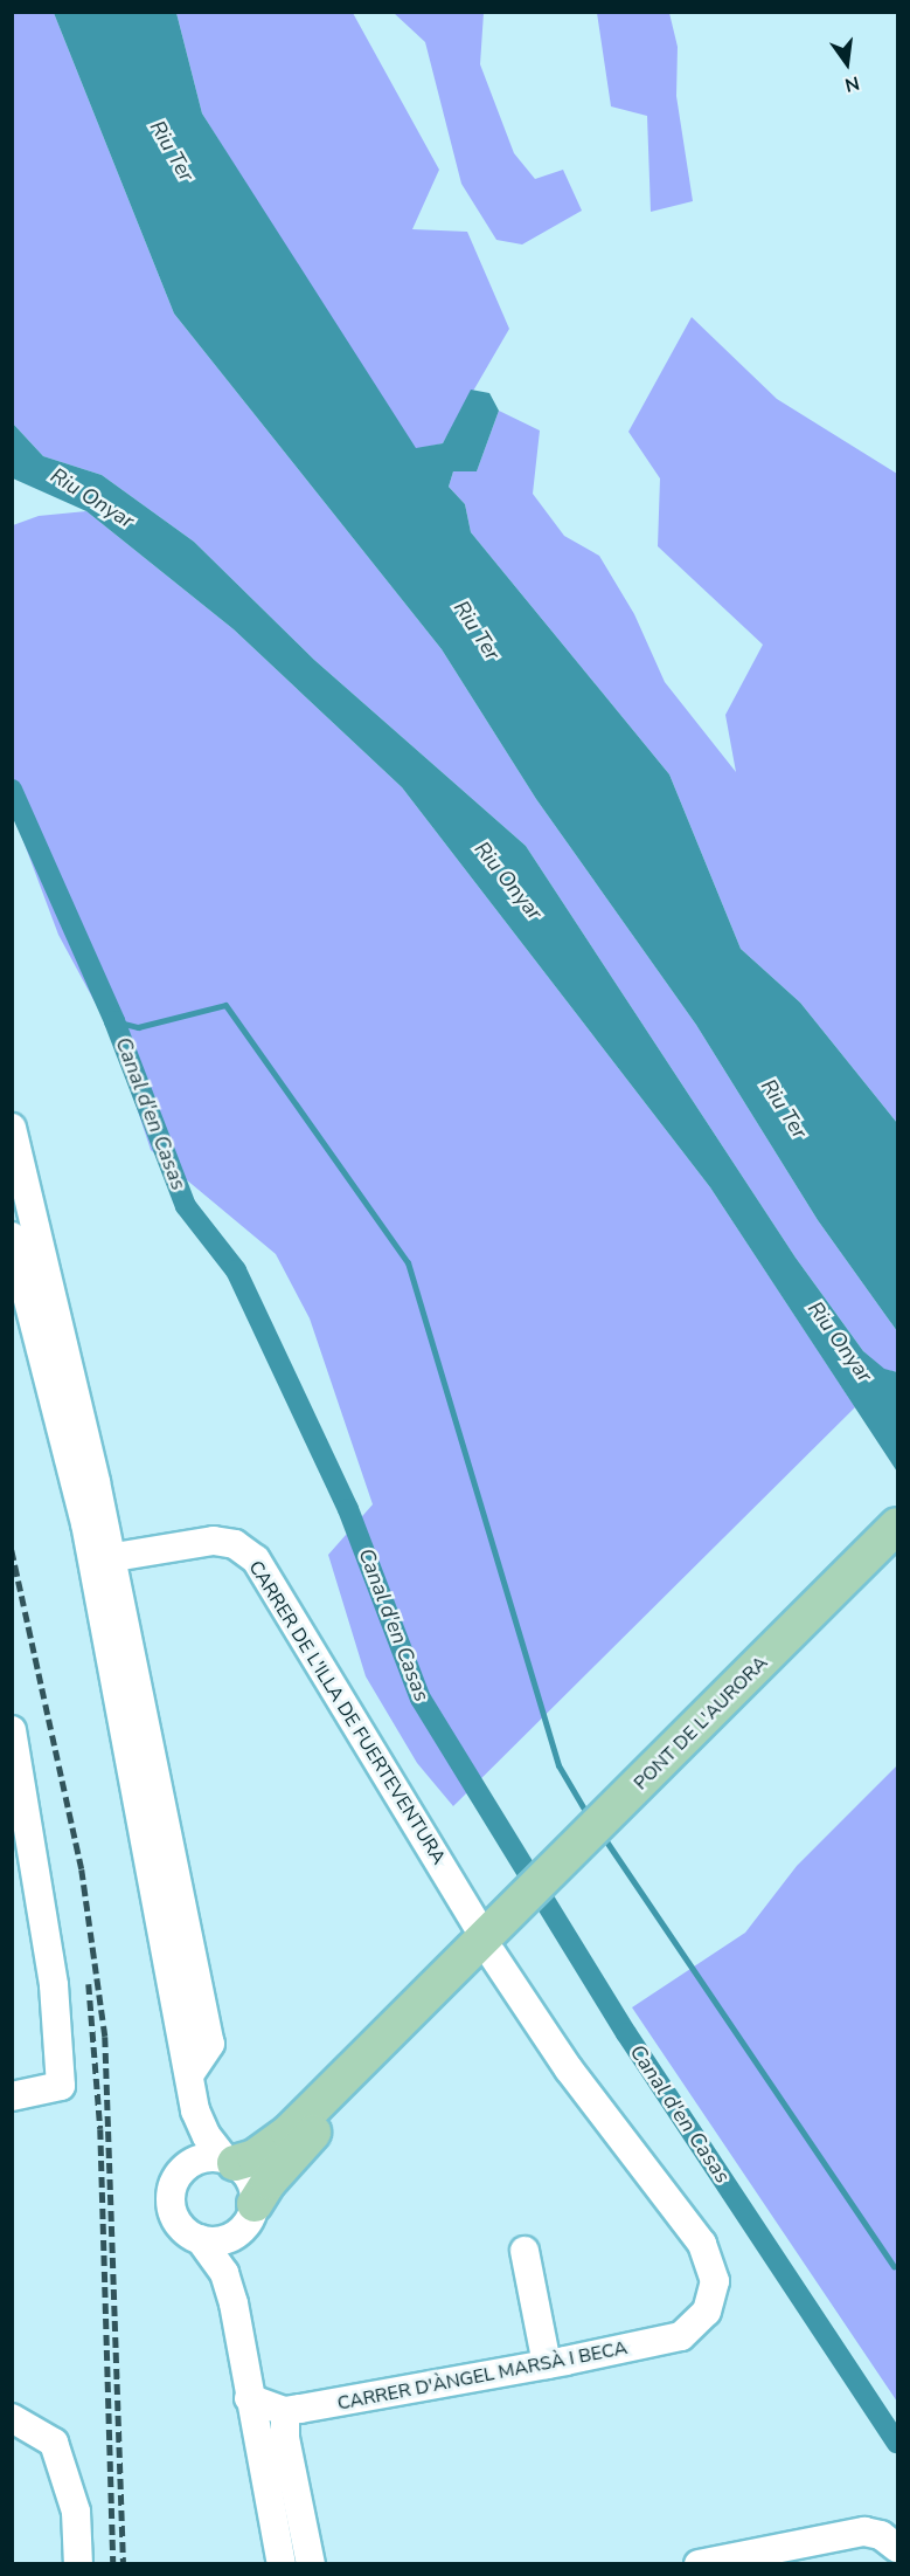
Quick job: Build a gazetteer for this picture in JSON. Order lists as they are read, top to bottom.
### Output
{
  "streets": {
    "main road": ["PONT DE L'AURORA"],
    "street": ["CARRER DE L'ILLA DE FUERTEVENTURA", "CARRER D'ÀNGEL MARSÀ I BECA"]
  },
  "crossings": [
    ["CARRER DE L'ILLA DE FUERTEVENTURA", "PONT DE L'AURORA"],
    ["CARRER DE L'ILLA DE FUERTEVENTURA", "CARRER D'ÀNGEL MARSÀ I BECA"]
  ],
  "water": ["Riu Ter", "Riu Onyar", "Canal d'en Casas"],
  "north": "bottom"
}
